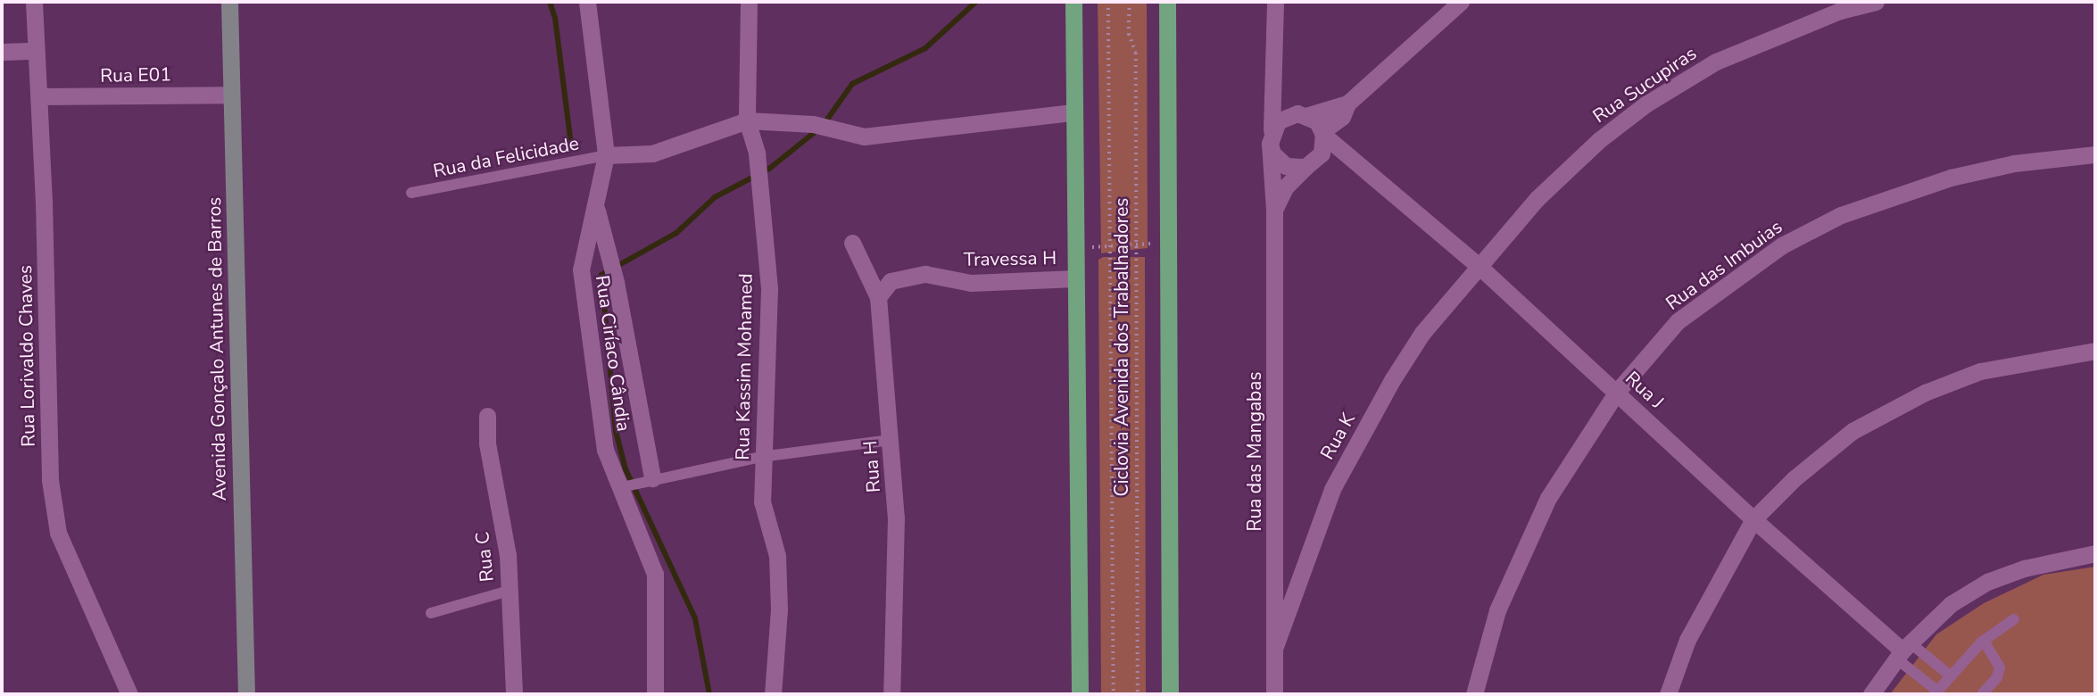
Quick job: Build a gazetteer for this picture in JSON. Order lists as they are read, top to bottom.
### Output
{
  "streets": {
    "main road": ["Avenida Gonçalo Antunes de Barros"],
    "street": [
      "Rua E01",
      "Rua Sucupiras",
      "Travessa H",
      "Rua das Imbuias",
      "Rua Ciríaco Cândia",
      "Rua Lorivaldo Chaves",
      "Rua Kassim Mohamed",
      "Rua J",
      "Rua K",
      "Rua das Mangabas",
      "Rua H",
      "Rua C"
    ],
    "lane": ["Rua da Felicidade"],
    "path": ["Ciclovia Avenida dos Trabalhadores"]
  },
  "crossings": [
    ["Rua E01", "Avenida Gonçalo Antunes de Barros"],
    ["Rua E01", "Rua Lorivaldo Chaves"],
    ["Rua Sucupiras", "Rua J"],
    ["Rua Sucupiras", "Rua K"],
    ["Rua da Felicidade", "Rua Ciríaco Cândia"],
    ["Travessa H", "Rua H"],
    ["Rua das Imbuias", "Rua J"],
    ["Rua J", "Rua K"],
    ["Rua J", "Rua das Mangabas"],
    ["Rua K", "Rua das Mangabas"]
  ]
}
